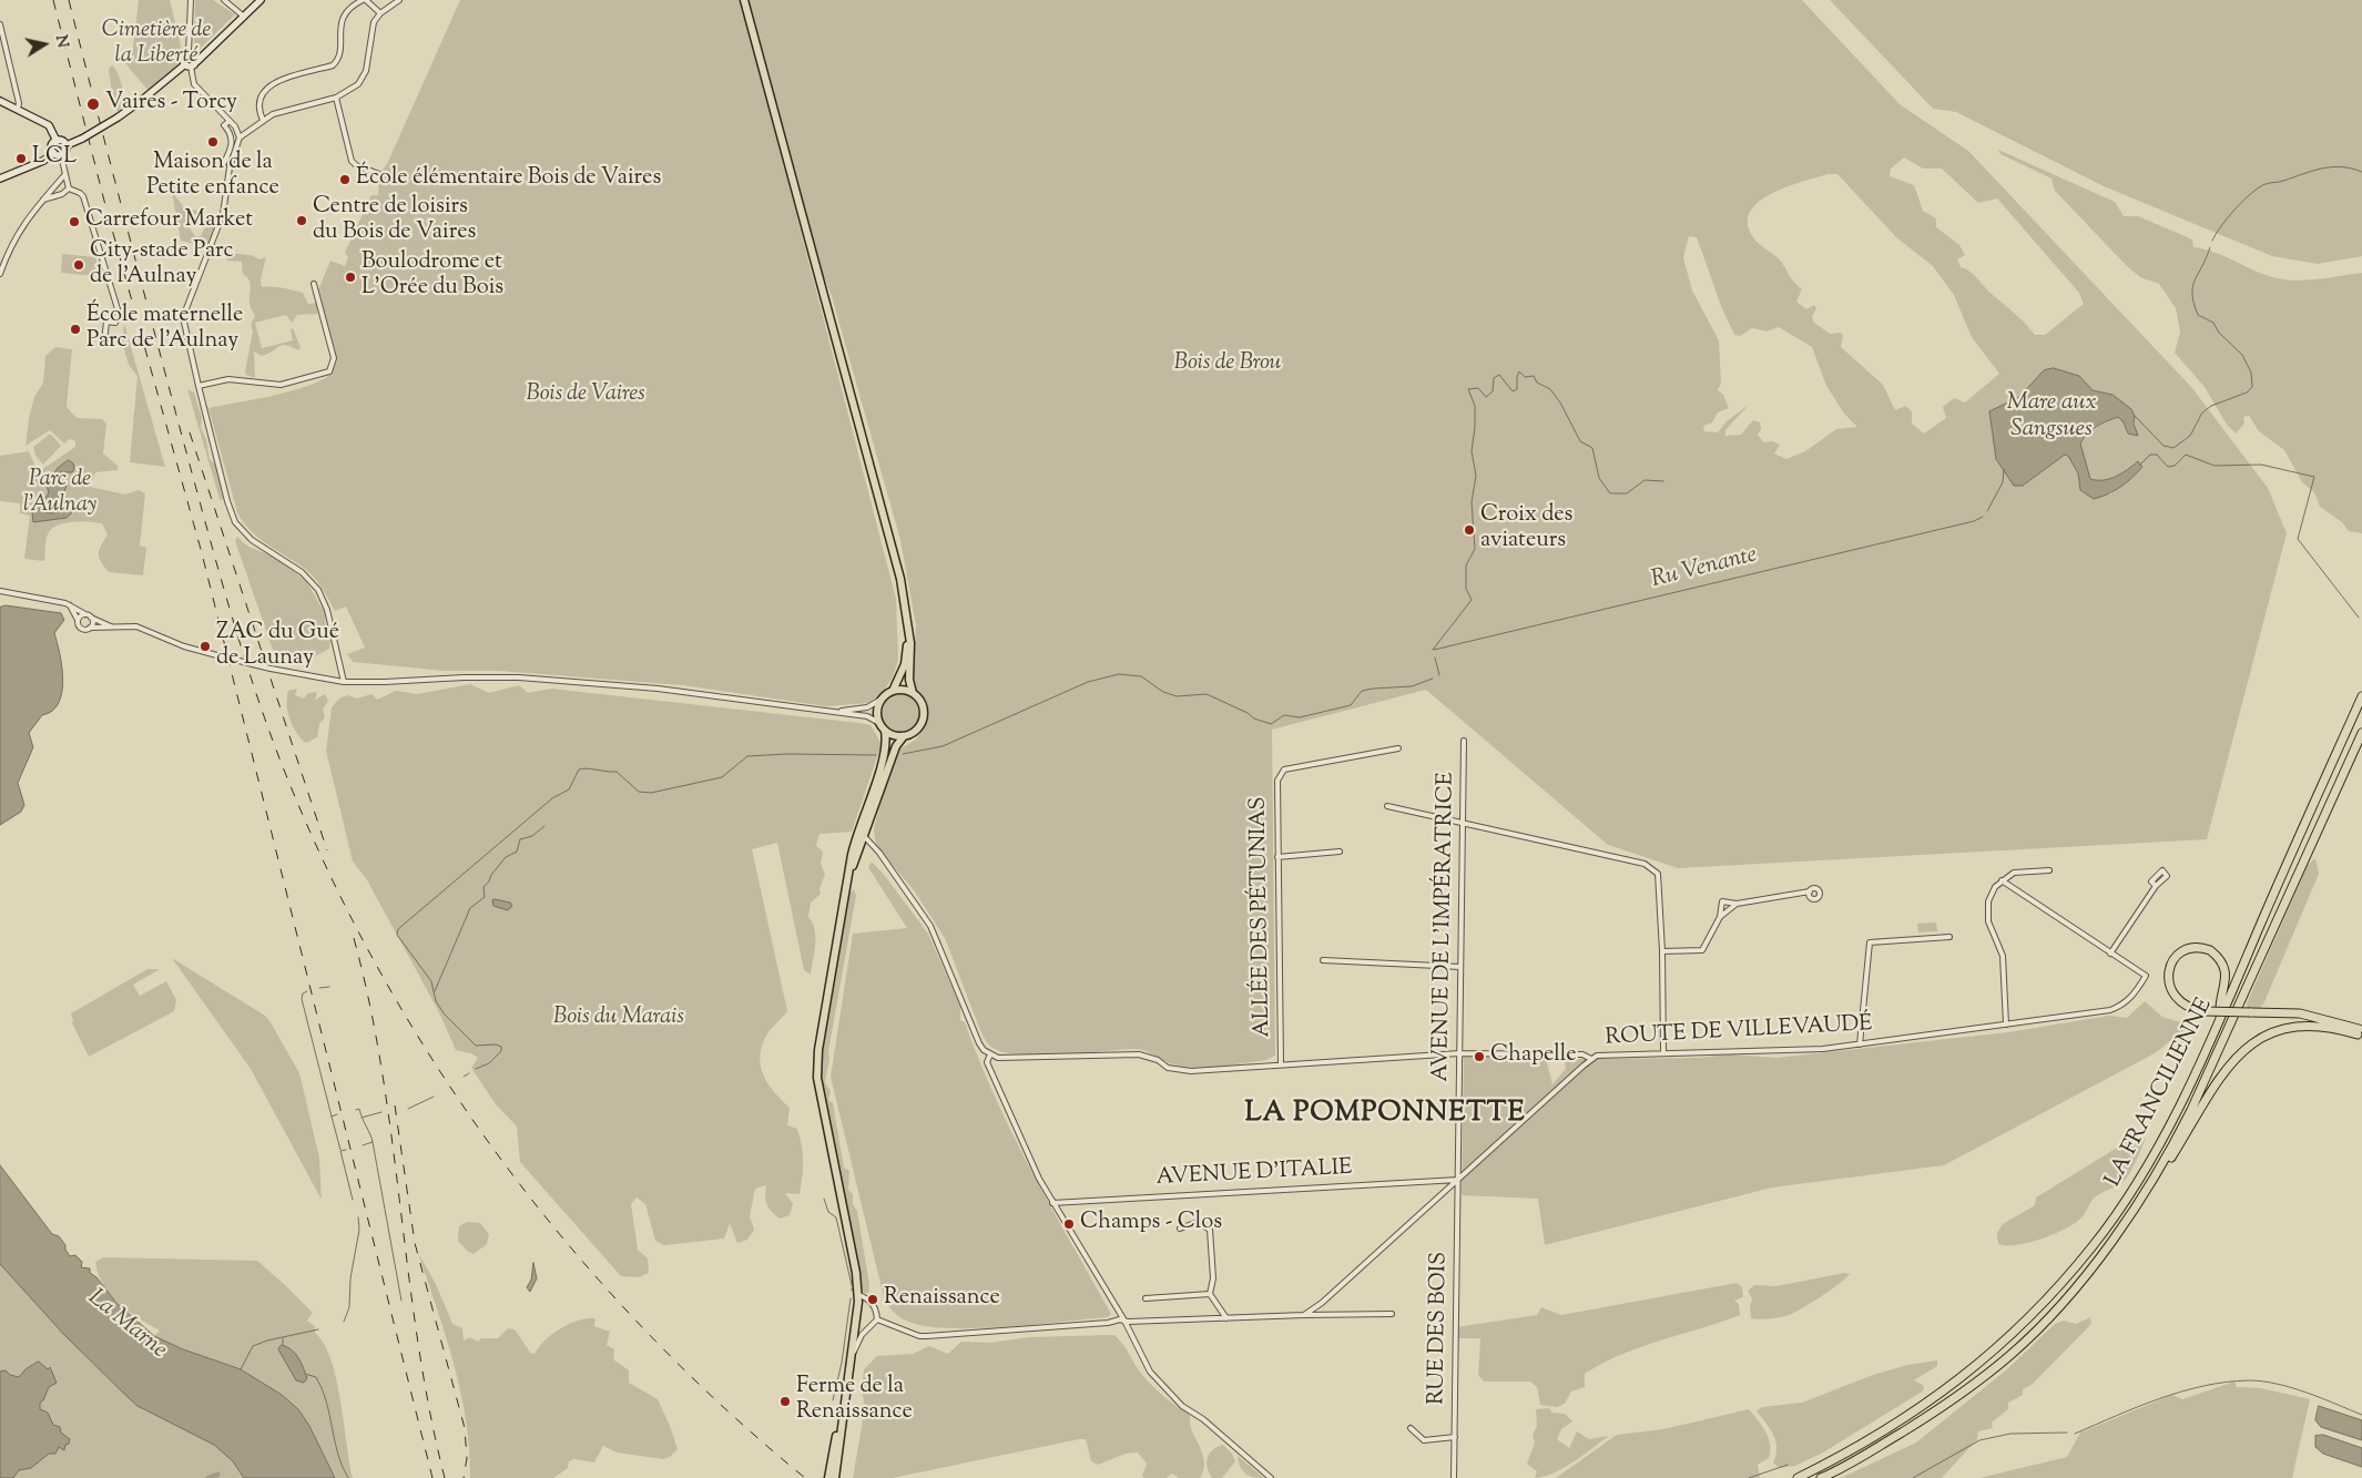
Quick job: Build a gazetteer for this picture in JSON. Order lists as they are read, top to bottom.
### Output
{
  "streets": {
    "highway": ["LA FRANCILIENNE"],
    "street": [
      "ALLÉE DES PÉTUNIAS",
      "AVENUE DE L'IMPÉRATRICE",
      "ROUTE DE VILLEVAUDÉ",
      "AVENUE D'ITALIE",
      "RUE DES BOIS"
    ]
  },
  "crossings": [
    ["AVENUE DE L'IMPÉRATRICE", "ROUTE DE VILLEVAUDÉ"],
    ["AVENUE DE L'IMPÉRATRICE", "AVENUE D'ITALIE"],
    ["AVENUE DE L'IMPÉRATRICE", "RUE DES BOIS"],
    ["ROUTE DE VILLEVAUDÉ", "AVENUE D'ITALIE"],
    ["ROUTE DE VILLEVAUDÉ", "RUE DES BOIS"],
    ["AVENUE D'ITALIE", "RUE DES BOIS"]
  ],
  "districts": ["LA POMPONNETTE"],
  "water": ["Mare aux Sangsues", "Ru Venante", "La Marne"],
  "parks": [
    "Cimetière de la Liberté",
    "Bois de Brou",
    "Bois de Vaires",
    "Parc de l'Aulnay",
    "Bois du Marais"
  ],
  "places": [
    "Vaires - Torcy",
    "Maison de la Petite enfance",
    "LCL",
    "École élémentaire Bois de Vaires",
    "Centre de loisirs du Bois de Vaires",
    "Carrefour Market",
    "City-stade Parc de l'Aulnay",
    "Boulodrome et L’Orée du Bois",
    "École maternelle Parc de l'Aulnay",
    "Croix des aviateurs",
    "ZAC du Gué de Launay",
    "Chapelle",
    "Champs - Clos",
    "Renaissance",
    "Ferme de la Renaissance"
  ],
  "north": "right"
}
